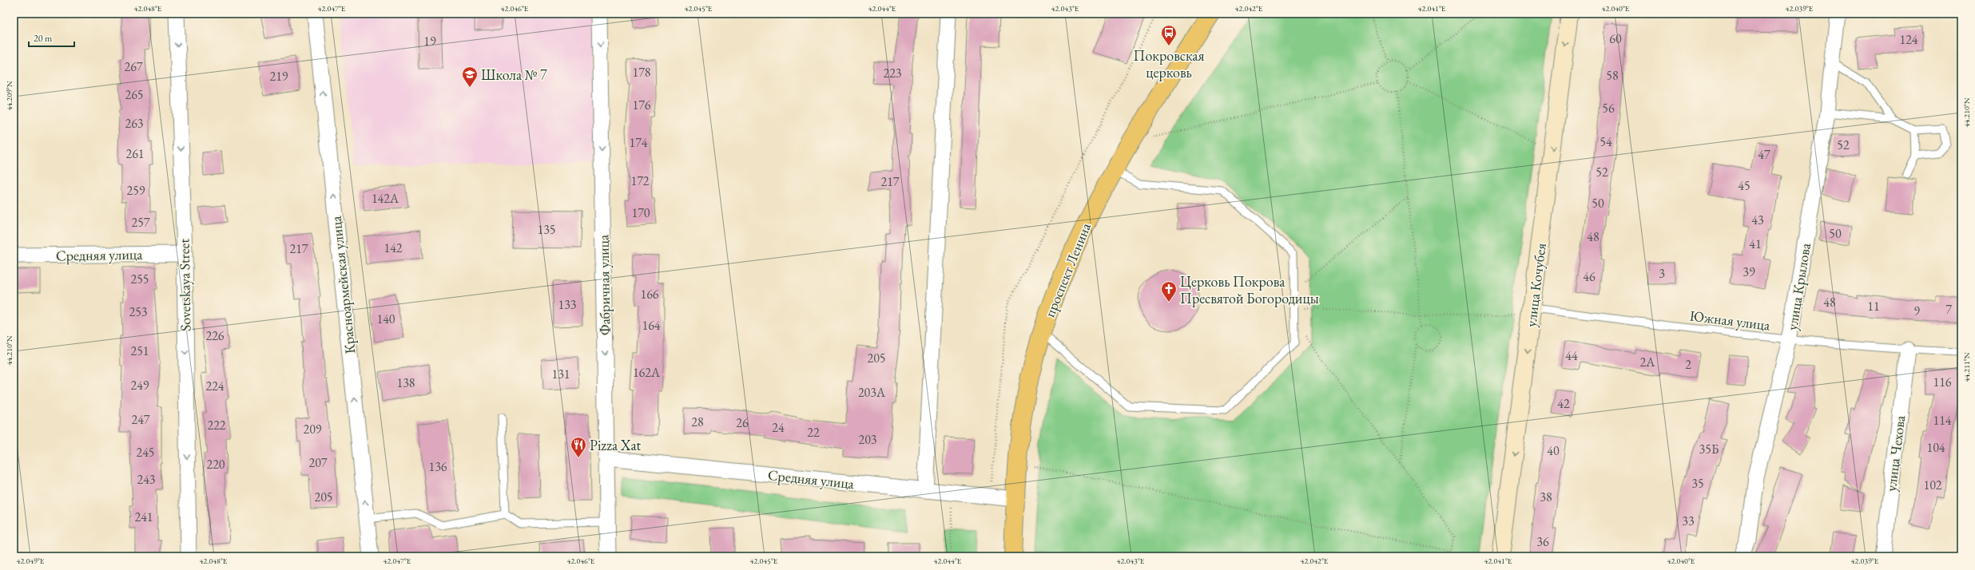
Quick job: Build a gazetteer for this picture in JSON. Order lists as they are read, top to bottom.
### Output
{
  "streets": {
    "main road": ["проспект Ленина"],
    "street": [
      "Средняя улица",
      "Sovetskaya Street",
      "Красноармейская улица",
      "Фабричная улица",
      "улица Кочубея",
      "улица Крылова",
      "улица Чехова"
    ],
    "lane": ["Южная улица"]
  },
  "crossings": [
    ["Средняя улица", "проспект Ленина"],
    ["Средняя улица", "Sovetskaya Street"],
    ["Средняя улица", "Фабричная улица"],
    ["улица Кочубея", "Южная улица"],
    ["улица Крылова", "Южная улица"],
    ["Южная улица", "улица Чехова"]
  ],
  "one_way": [
    "Sovetskaya Street",
    "Красноармейская улица",
    "Фабричная улица",
    "улица Кочубея"
  ],
  "places": {
    "bus stop": ["Покровская церковь"],
    "school or university": ["Школа № 7"],
    "church": ["Церковь Покрова Пресвятой Богородицы"],
    "restaurant": ["Pizza Xat"]
  },
  "house_numbers": [
    "60",
    "124",
    "19",
    "267",
    "178",
    "223",
    "58",
    "219",
    "265",
    "176",
    "56",
    "263",
    "54",
    "174",
    "52",
    "261",
    "47",
    "52",
    "172",
    "217",
    "45",
    "259",
    "142А",
    "50",
    "170",
    "43",
    "257",
    "135",
    "50",
    "48",
    "41",
    "142",
    "217",
    "39",
    "3",
    "46",
    "255",
    "166",
    "48",
    "133",
    "11",
    "7",
    "9",
    "253",
    "140",
    "164",
    "226",
    "251",
    "44",
    "205",
    "2А",
    "2",
    "162А",
    "131",
    "116",
    "138",
    "249",
    "224",
    "203А",
    "42",
    "247",
    "114",
    "28",
    "26",
    "222",
    "24",
    "209",
    "22",
    "203",
    "104",
    "35Б",
    "40",
    "245",
    "207",
    "220",
    "136",
    "243",
    "35",
    "102",
    "205",
    "38",
    "241",
    "33",
    "36"
  ],
  "scale_bar": "20 m",
  "coordinates": [
    "42.048°E",
    "42.047°E",
    "42.046°E",
    "42.045°E",
    "42.044°E",
    "42.043°E",
    "42.042°E",
    "42.041°E",
    "42.040°E",
    "42.039°E",
    "44.209°N",
    "44.210°N",
    "44.211°N",
    "42.049°E"
  ]
}
